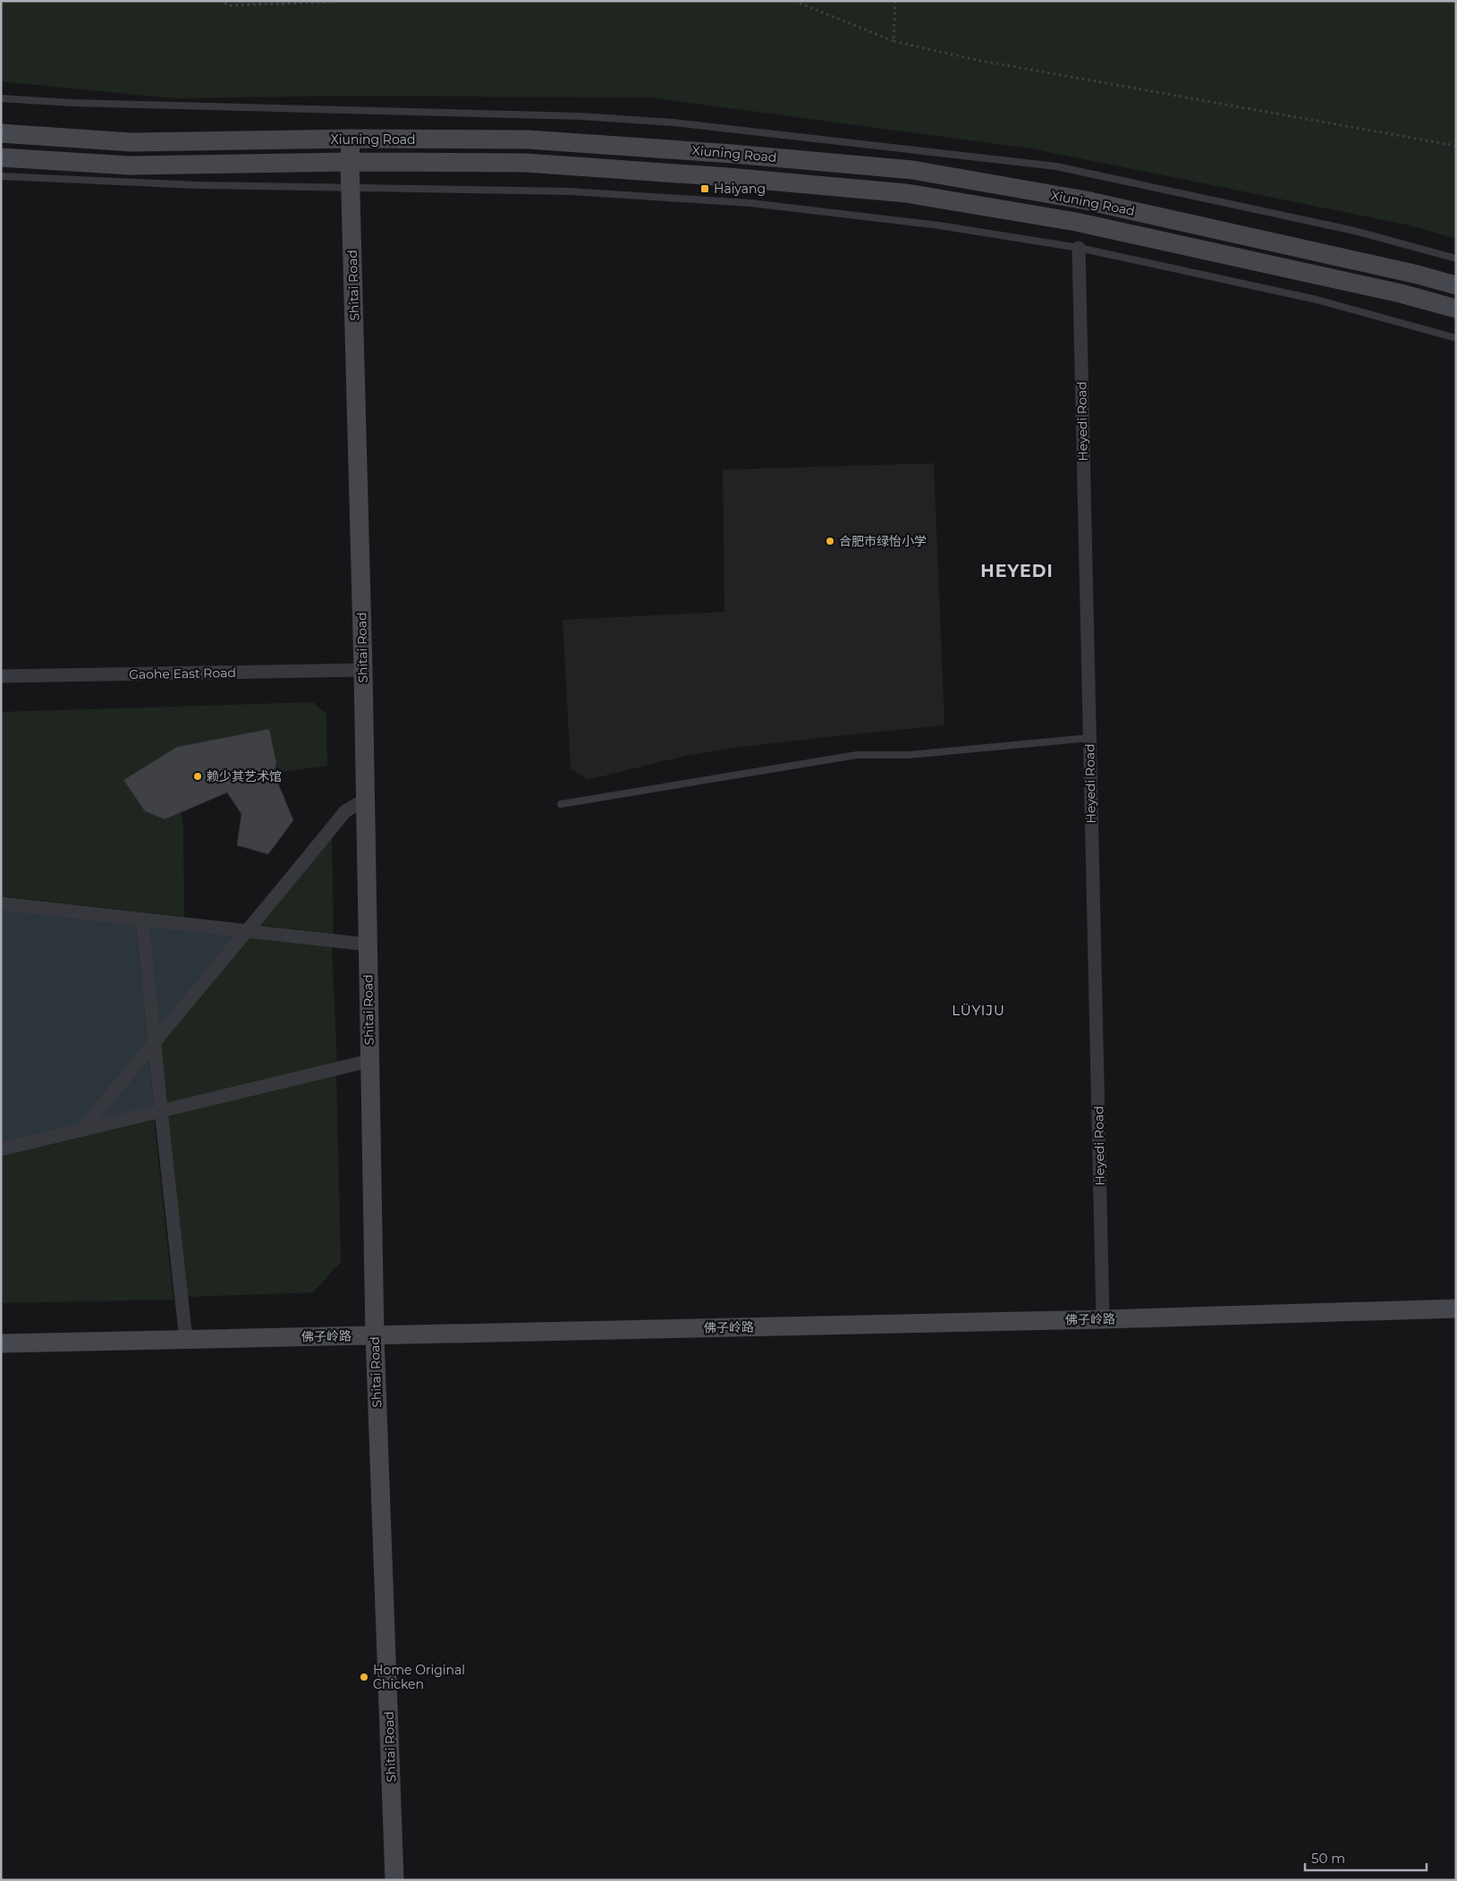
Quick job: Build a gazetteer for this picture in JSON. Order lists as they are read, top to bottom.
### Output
{
  "streets": {
    "street": [
      "Xiuning Road",
      "Shitai Road",
      "Heyedi Road",
      "Gaohe East Road",
      "佛子岭路"
    ]
  },
  "crossings": [
    ["Xiuning Road", "Shitai Road"],
    ["Shitai Road", "Gaohe East Road"],
    ["Shitai Road", "佛子岭路"],
    ["Heyedi Road", "佛子岭路"]
  ],
  "districts": ["HEYEDI", "LÜYIJU"],
  "places": {
    "transit": ["Haiyang"],
    "other": ["合肥市绿怡小学", "赖少其艺术馆", "Home Original Chicken"]
  },
  "scale_bar": "50 m"
}
